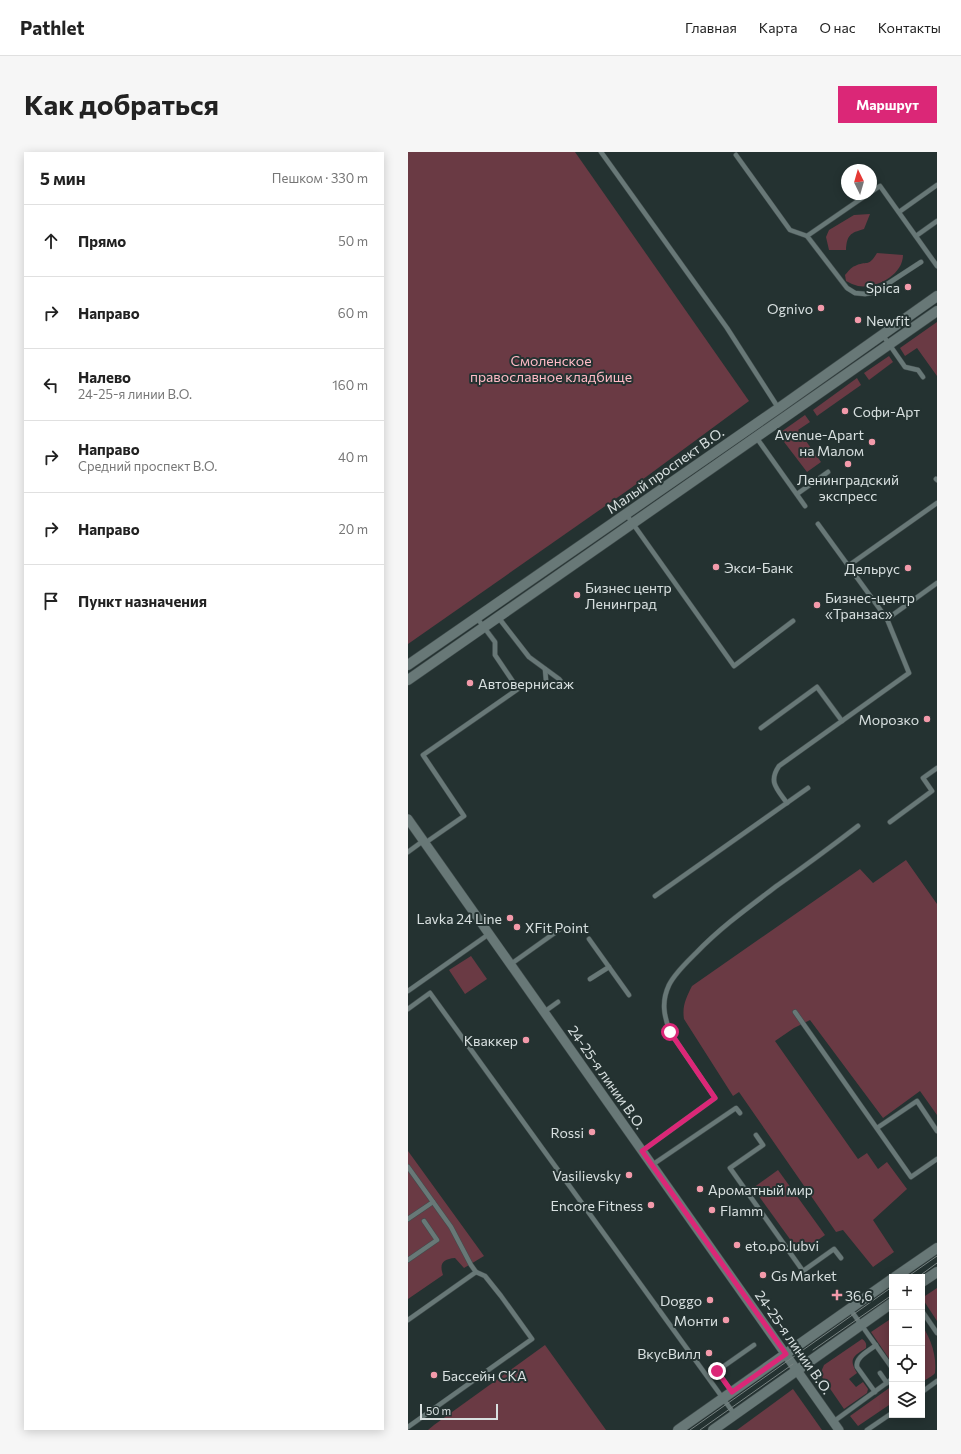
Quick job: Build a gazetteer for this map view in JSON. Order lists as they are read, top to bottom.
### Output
{
  "streets": {
    "main road": ["Малый проспект В.О."],
    "street": ["24-25-я линии В.О."]
  },
  "parks": ["Смоленское православное кладбище"],
  "places": {
    "other": [
      "Spica",
      "Ognivo",
      "Newfit",
      "Софи-Арт",
      "Аvenue-Apart на Малом",
      "Ленинградский экспресс",
      "Экси-Банк",
      "Дельрус",
      "Бизнес центр Ленинград",
      "Бизнес-центр «Транзас»",
      "Автовернисаж",
      "Морозко",
      "Lavka 24 Line",
      "XFit Point",
      "Кваккер",
      "Rossi",
      "Vasilievsky",
      "Ароматный мир",
      "Encore Fitness",
      "Flamm",
      "eto.po.lubvi",
      "Gs Market",
      "Doggo",
      "Монти",
      "ВкусВилл",
      "Бассейн СКА"
    ],
    "health": ["36,6"]
  },
  "scale_bar": "50 m",
  "north": "top",
  "page": {
    "header": "Pathlet",
    "nav": [
      "Главная",
      "Карта",
      "О нас",
      "Контакты"
    ],
    "buttons": "Маршрут",
    "title": "Как добраться",
    "heading": ["5 мин", "Пешком · 330 m"],
    "list": [
      ["Прямо", "50 m"],
      ["Направо", "60 m"],
      ["Налево", "24-25-я линии В.О.", "160 m"],
      ["Направо", "Средний проспект В.О.", "40 m"],
      ["Направо", "20 m"],
      "Пункт назначения"
    ],
    "map_buttons": ["+", "−"],
    "scale": "50 m"
  }
}
